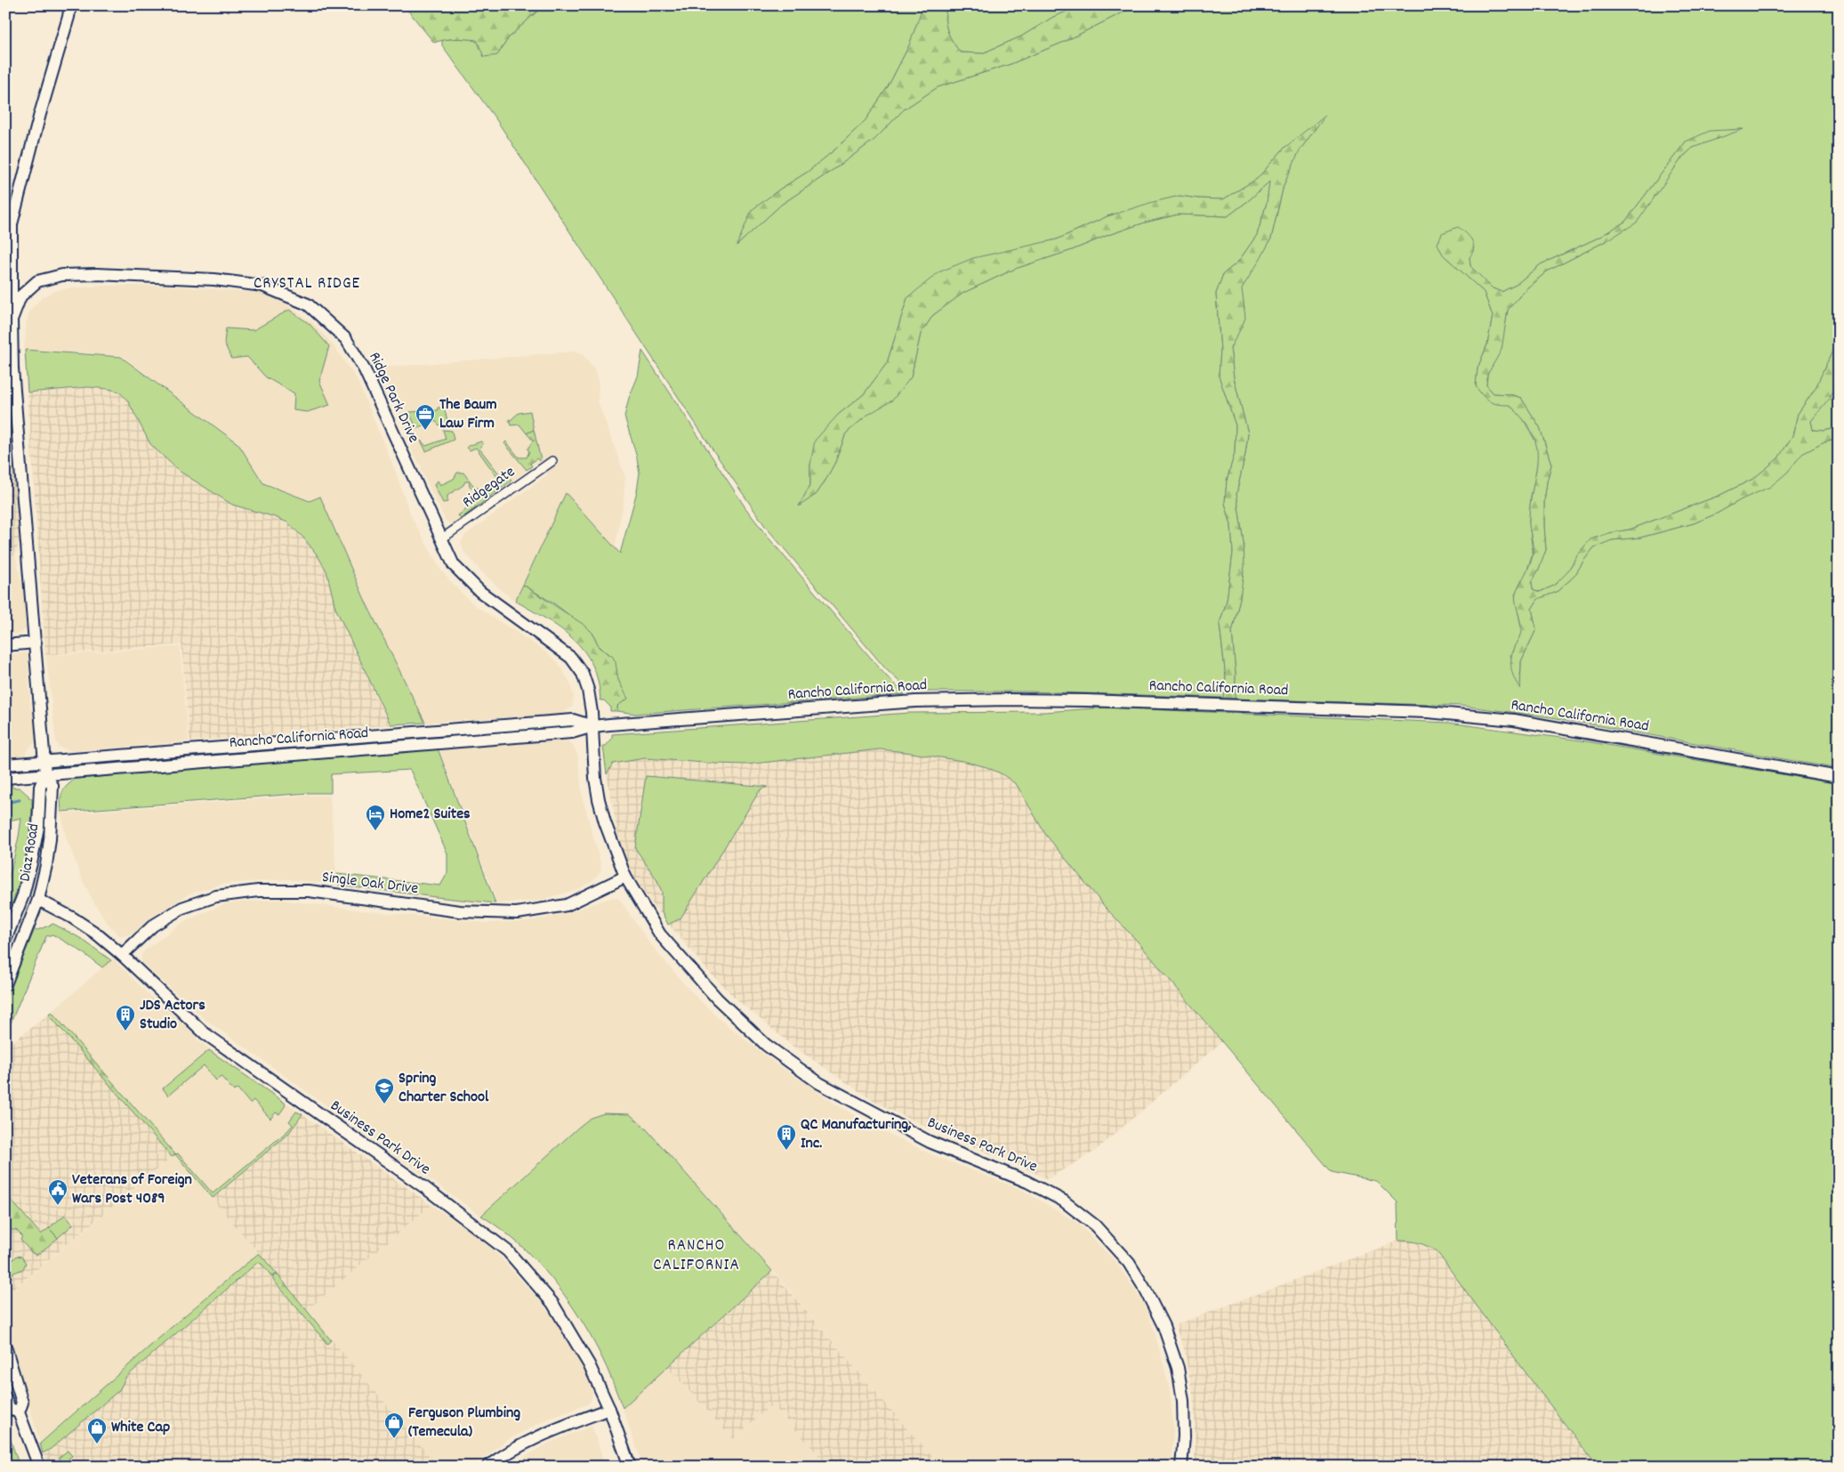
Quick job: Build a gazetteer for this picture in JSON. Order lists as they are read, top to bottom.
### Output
{
  "streets": {
    "street": [
      "Ridge Park Drive",
      "Ridgegate",
      "Rancho California Road",
      "Diaz Road",
      "Single Oak Drive",
      "Business Park Drive"
    ]
  },
  "crossings": [
    ["Ridge Park Drive", "Ridgegate"],
    ["Ridge Park Drive", "Rancho California Road"],
    ["Ridge Park Drive", "Diaz Road"],
    ["Ridge Park Drive", "Business Park Drive"],
    ["Rancho California Road", "Diaz Road"],
    ["Rancho California Road", "Business Park Drive"],
    ["Diaz Road", "Business Park Drive"],
    ["Single Oak Drive", "Business Park Drive"]
  ],
  "districts": ["CRYSTAL RIDGE", "RANCHO CALIFORNIA"],
  "places": {
    "office": ["The Baum Law Firm"],
    "hotel": ["Home2 Suites"],
    "building": ["JDS Actors Studio", "QC Manufacturing, Inc."],
    "school or university": ["Spring Charter School"],
    "public building": ["Veterans of Foreign Wars Post 4089"],
    "shop": ["Ferguson Plumbing (Temecula)", "White Cap"]
  }
}
